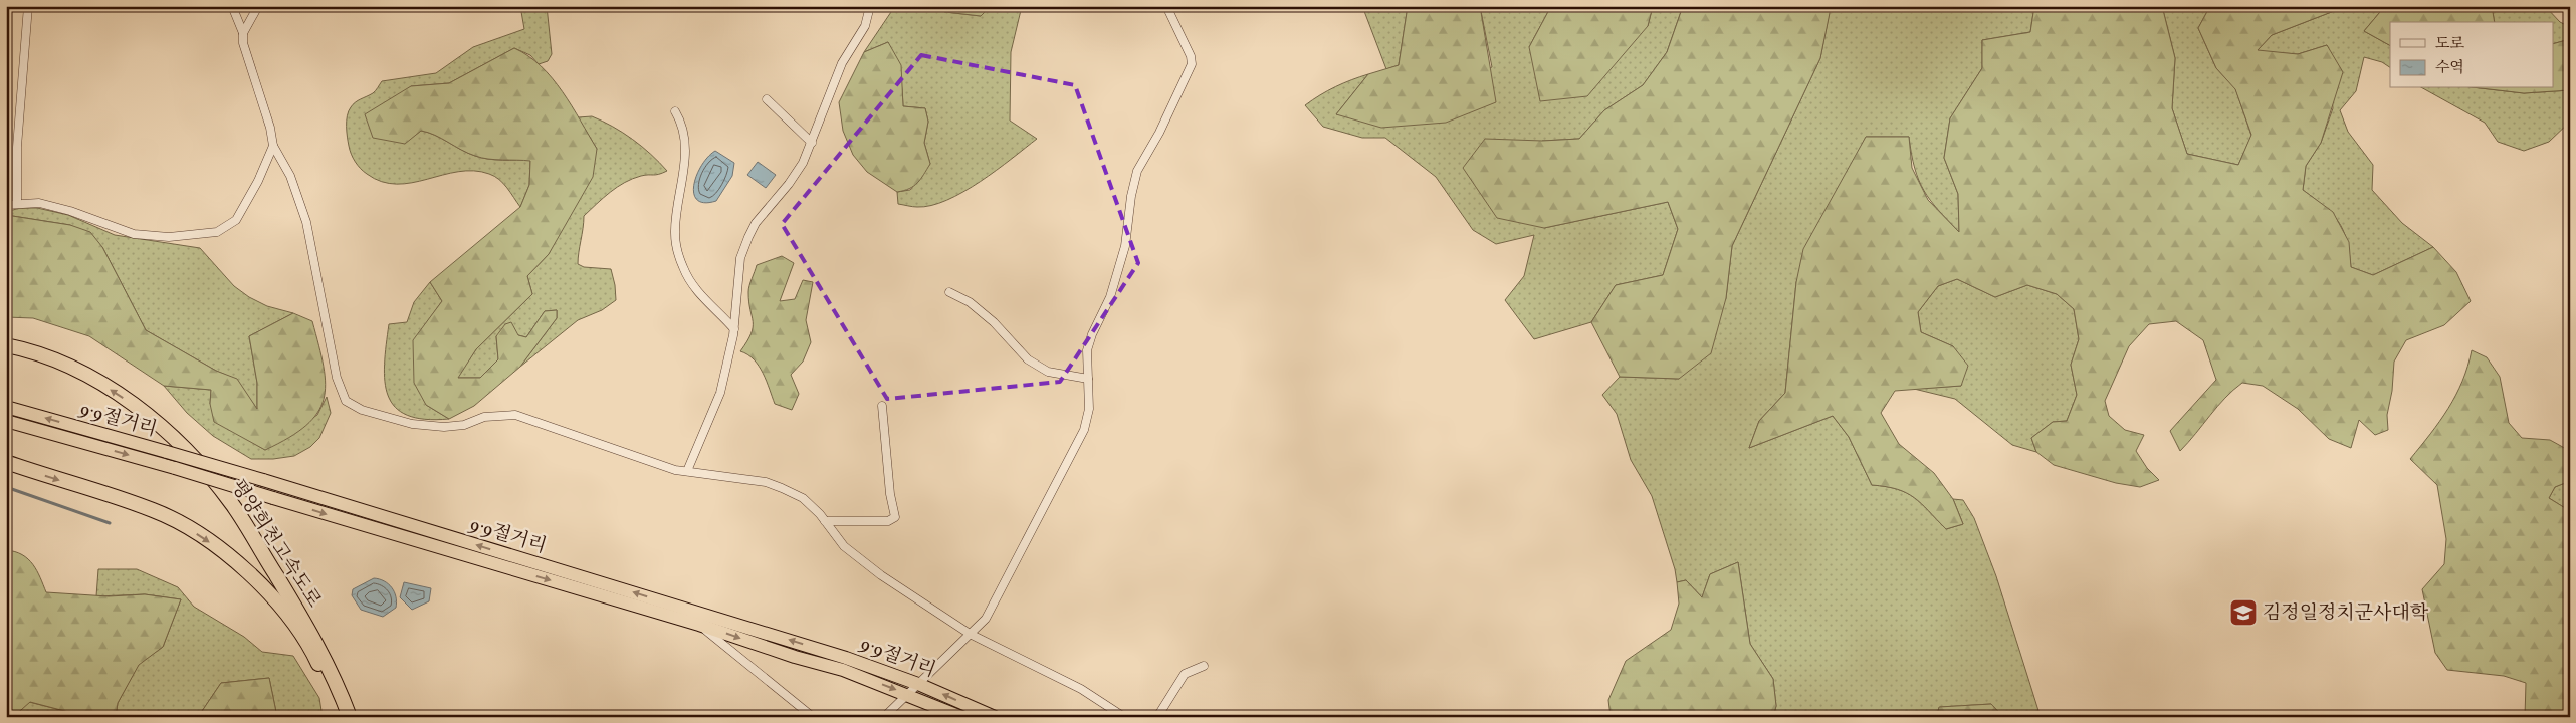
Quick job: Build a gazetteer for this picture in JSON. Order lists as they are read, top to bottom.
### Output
{
  "streets": {
    "highway": ["9·9절거리", "평양희천고속도로"]
  },
  "places": {
    "school or university": ["김정일정치군사대학"]
  },
  "legend": ["도로", "수역"]
}
